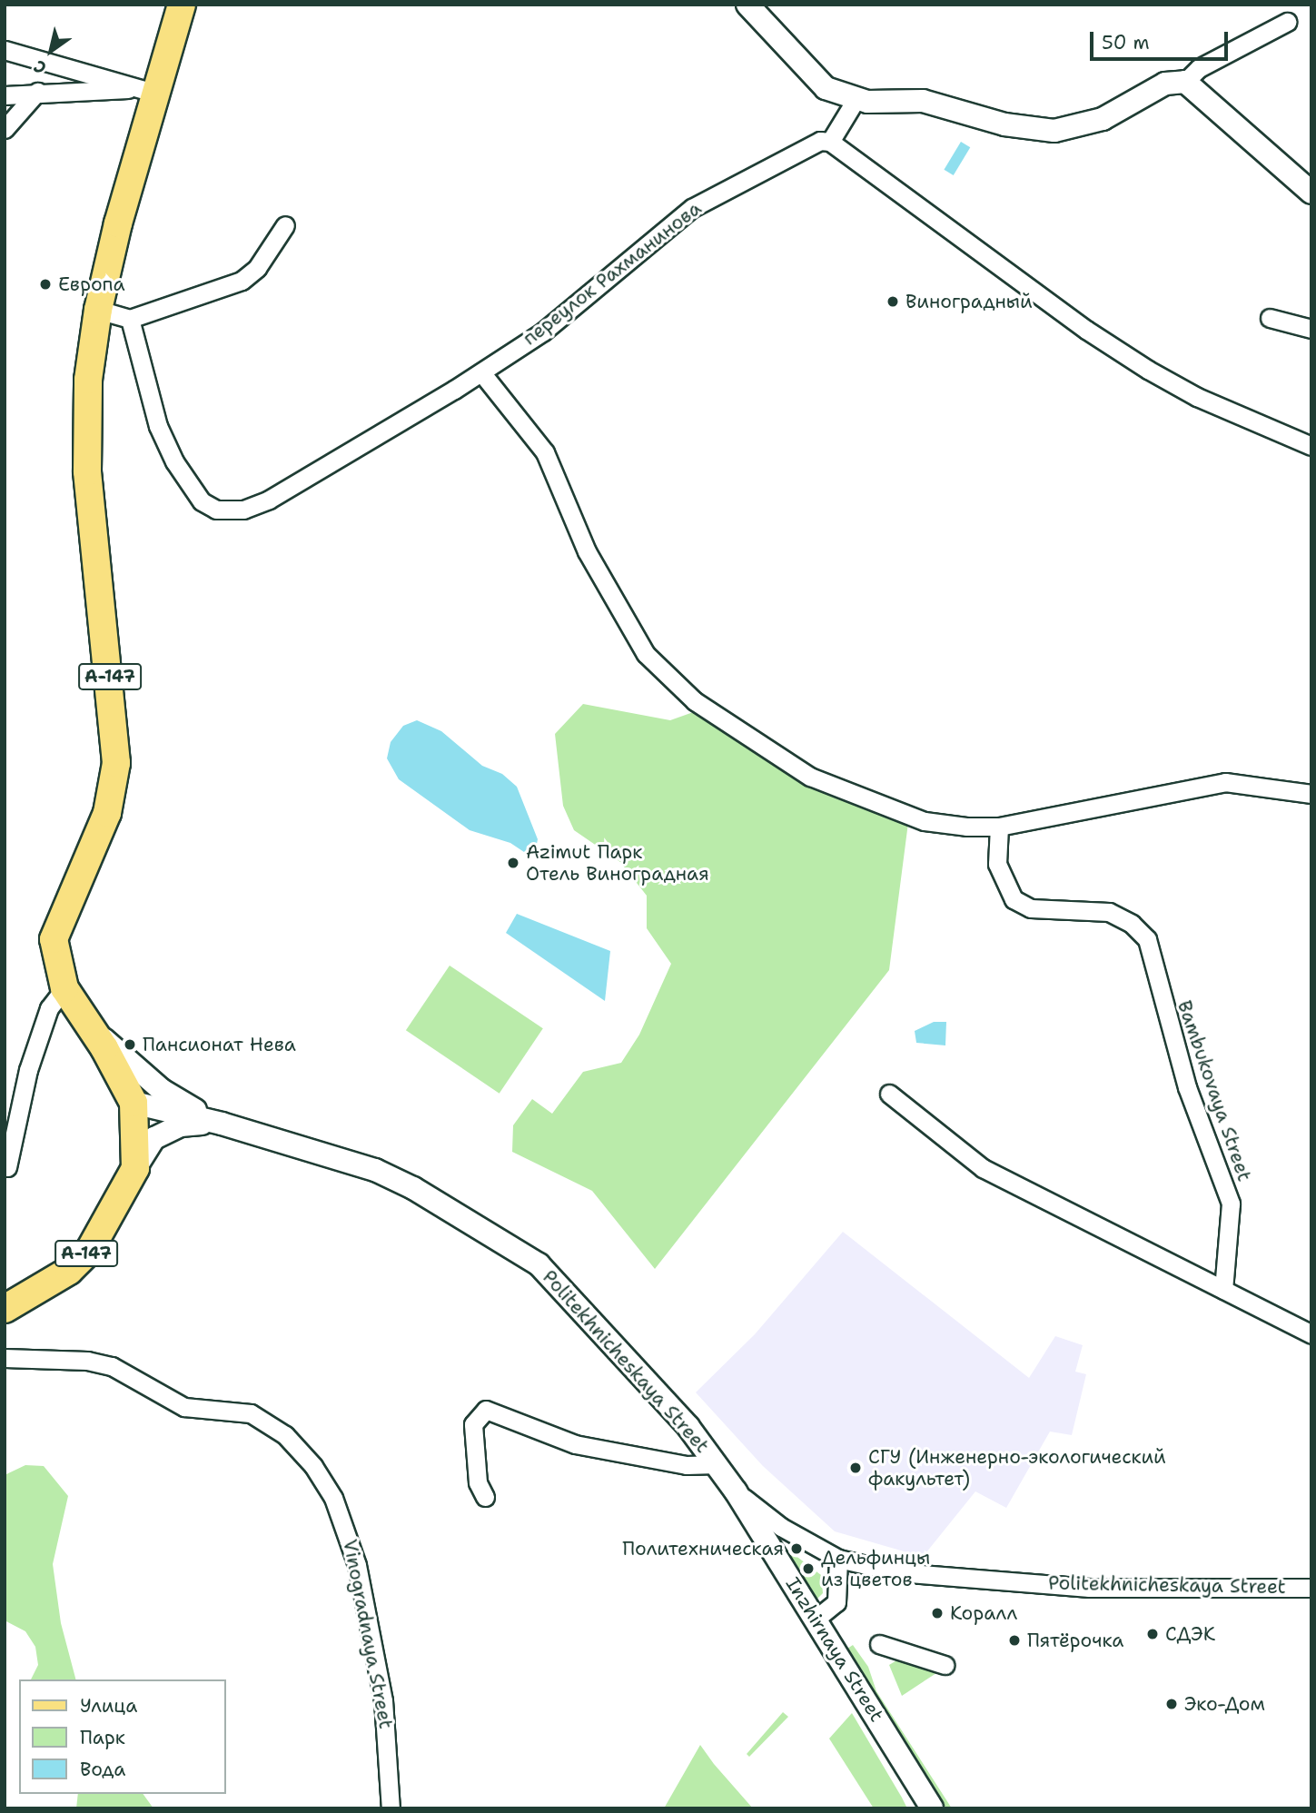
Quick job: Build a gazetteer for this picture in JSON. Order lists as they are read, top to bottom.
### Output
{
  "streets": {
    "main road": ["А-147"],
    "street": [
      "переулок Рахманинова",
      "Bambukovaya Street",
      "Politekhnicheskaya Street",
      "Vinogradnaya Street",
      "Inzhirnaya Street"
    ]
  },
  "crossings": [
    ["А-147", "Politekhnicheskaya Street"],
    ["Politekhnicheskaya Street", "Inzhirnaya Street"]
  ],
  "places": [
    "Европа",
    "Виноградный",
    "Azimut Парк Отель Виноградная",
    "Пансионат Нева",
    "СГУ (Инженерно-экологический факультет)",
    "Политехническая",
    "Дельфинцы из цветов",
    "Коралл",
    "СДЭК",
    "Пятёрочка",
    "Эко-Дом"
  ],
  "legend": ["Улица", "Парк", "Вода"],
  "scale_bar": "50 m",
  "north": "bottom left"
}
